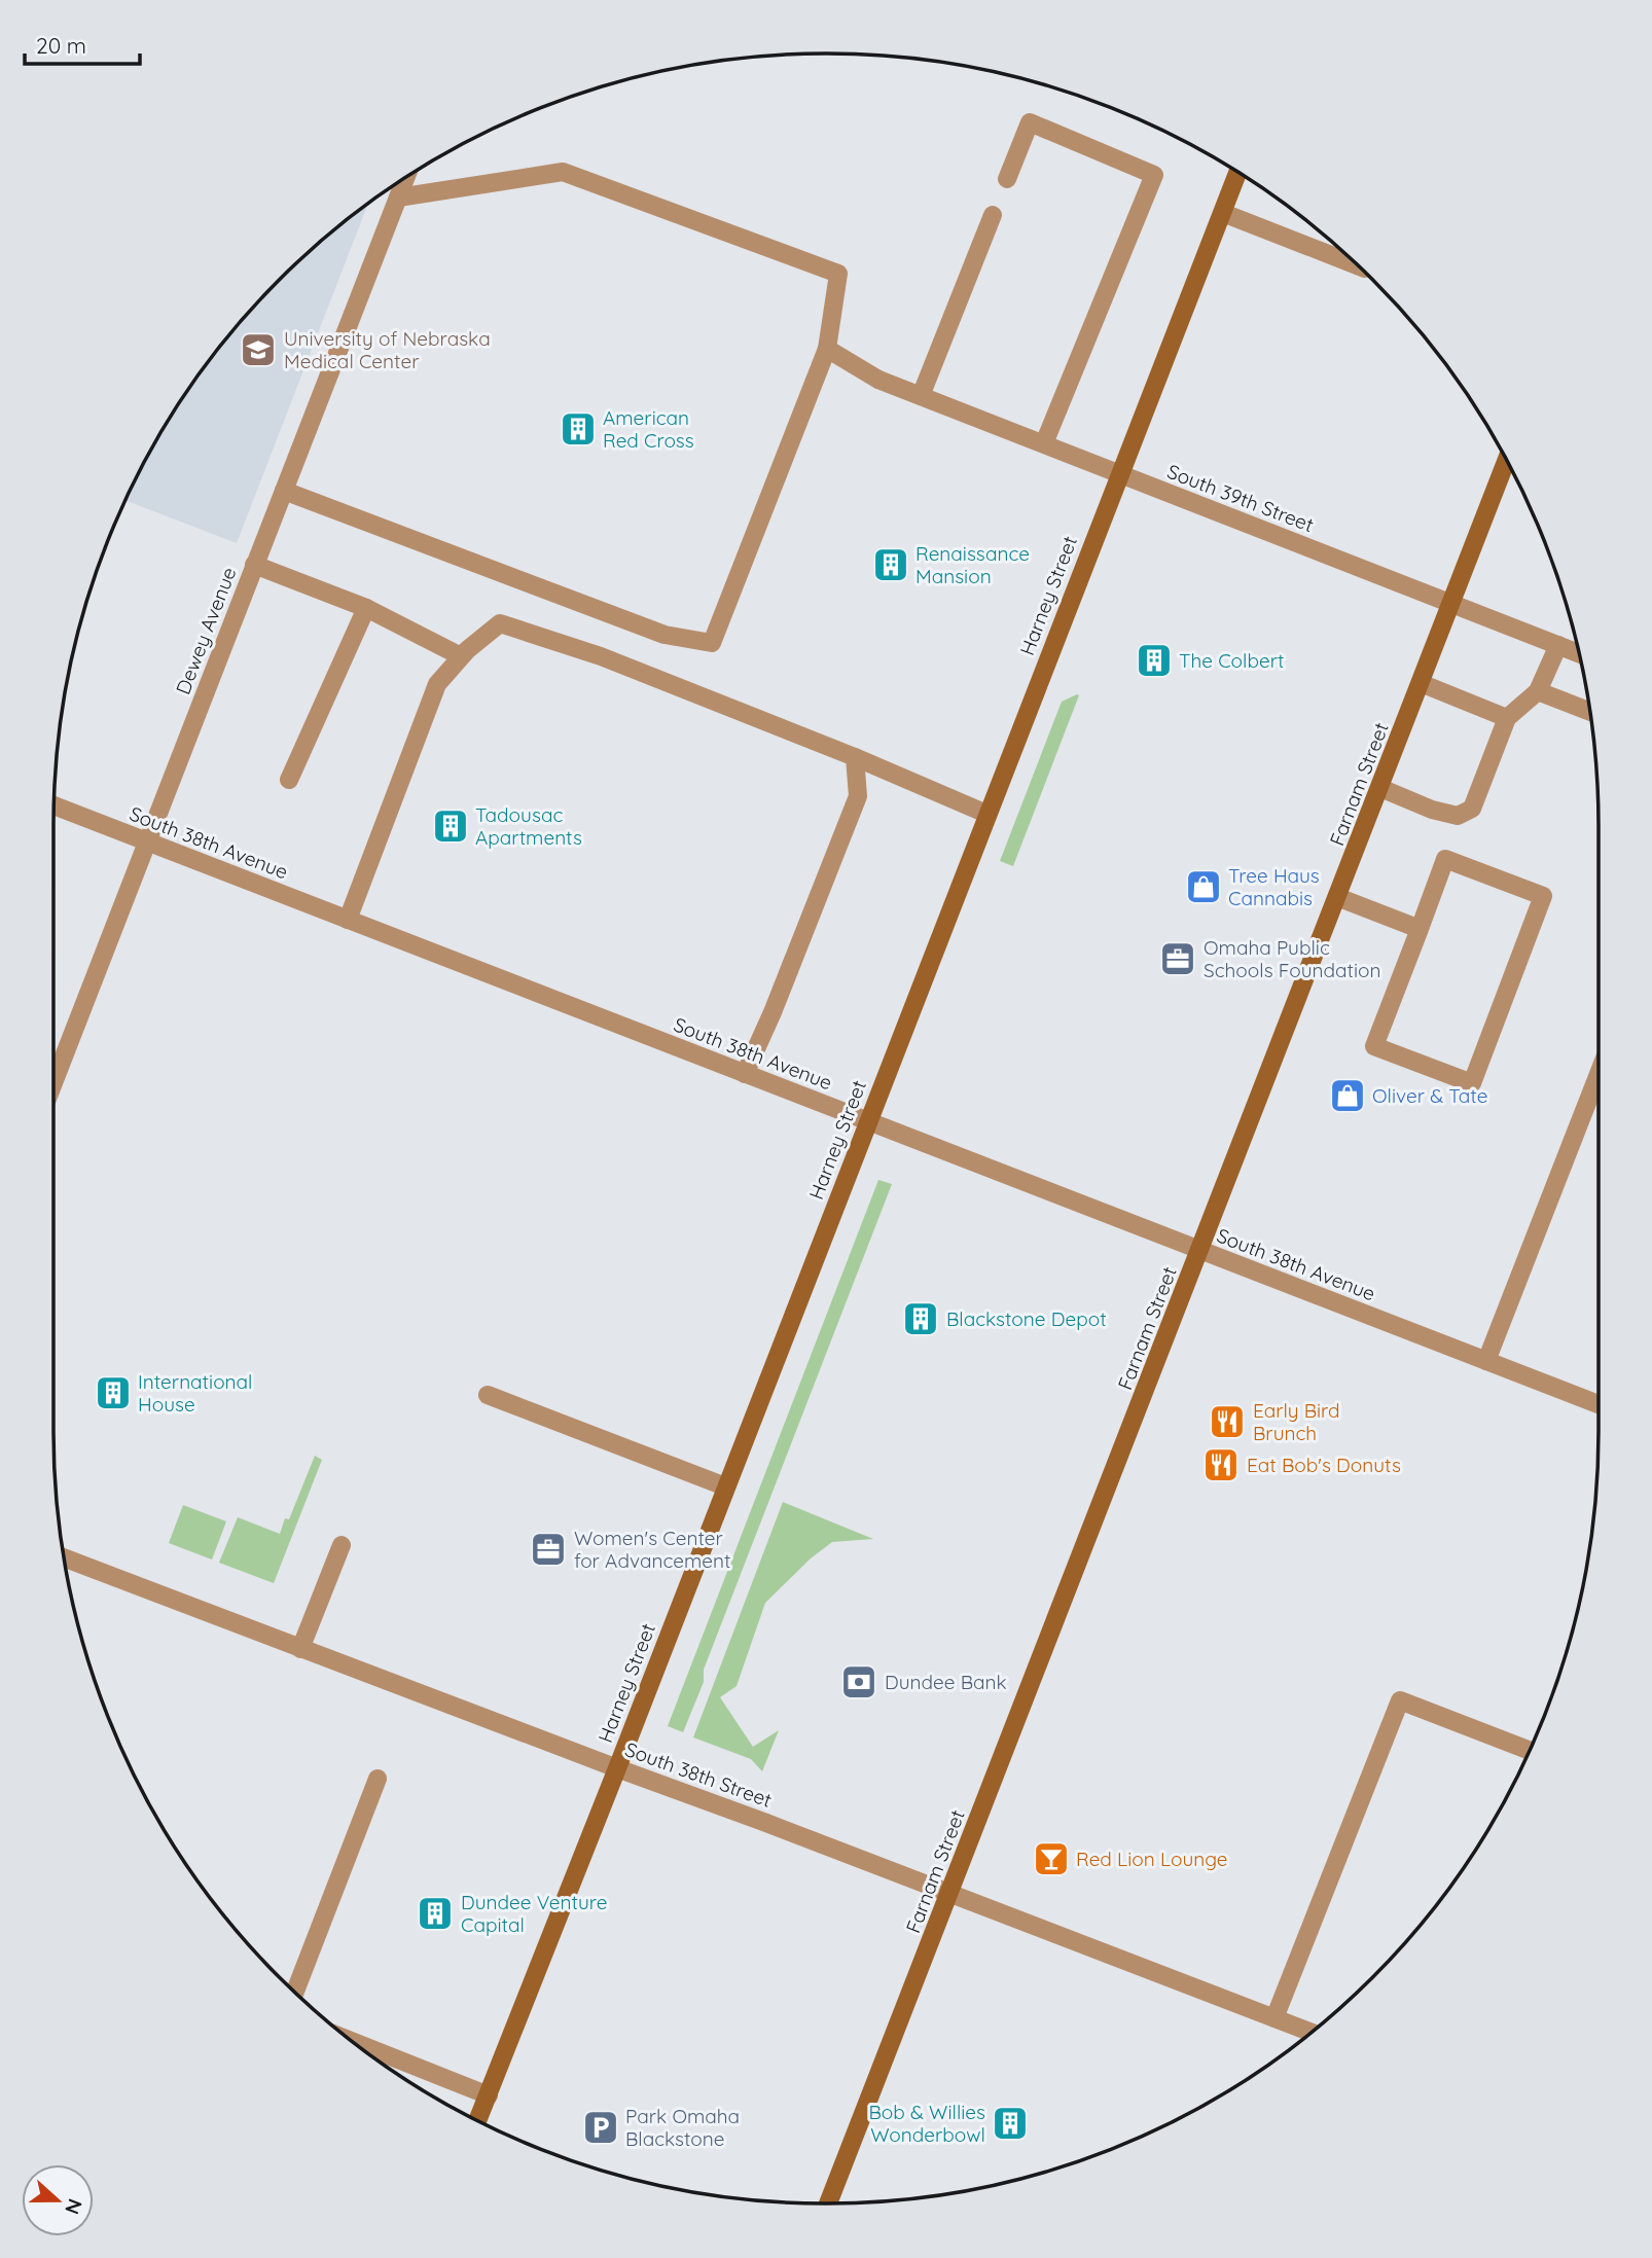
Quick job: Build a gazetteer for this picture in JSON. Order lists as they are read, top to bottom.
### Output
{
  "streets": {
    "main road": ["Harney Street", "Farnam Street"],
    "street": [
      "South 39th Street",
      "Dewey Avenue",
      "South 38th Avenue",
      "South 38th Street"
    ]
  },
  "crossings": [
    ["South 39th Street", "Harney Street"],
    ["South 39th Street", "Farnam Street"],
    ["Harney Street", "South 38th Avenue"],
    ["Harney Street", "South 38th Street"],
    ["Dewey Avenue", "South 38th Avenue"],
    ["Farnam Street", "South 38th Avenue"],
    ["Farnam Street", "South 38th Street"]
  ],
  "places": {
    "school or university": ["University of Nebraska Medical Center"],
    "building": [
      "American Red Cross",
      "Renaissance Mansion",
      "The Colbert",
      "Tadousac Apartments",
      "Blackstone Depot",
      "International House",
      "Dundee Venture Capital",
      "Bob & Willies Wonderbowl"
    ],
    "shop": ["Tree Haus Cannabis", "Oliver & Tate"],
    "office": ["Omaha Public Schools Foundation", "Women's Center for Advancement"],
    "restaurant": ["Early Bird Brunch", "Eat Bob's Donuts"],
    "bank": ["Dundee Bank"],
    "bar": ["Red Lion Lounge"],
    "parking": ["Park Omaha Blackstone"]
  },
  "scale_bar": "20 m",
  "north": "right"
}
